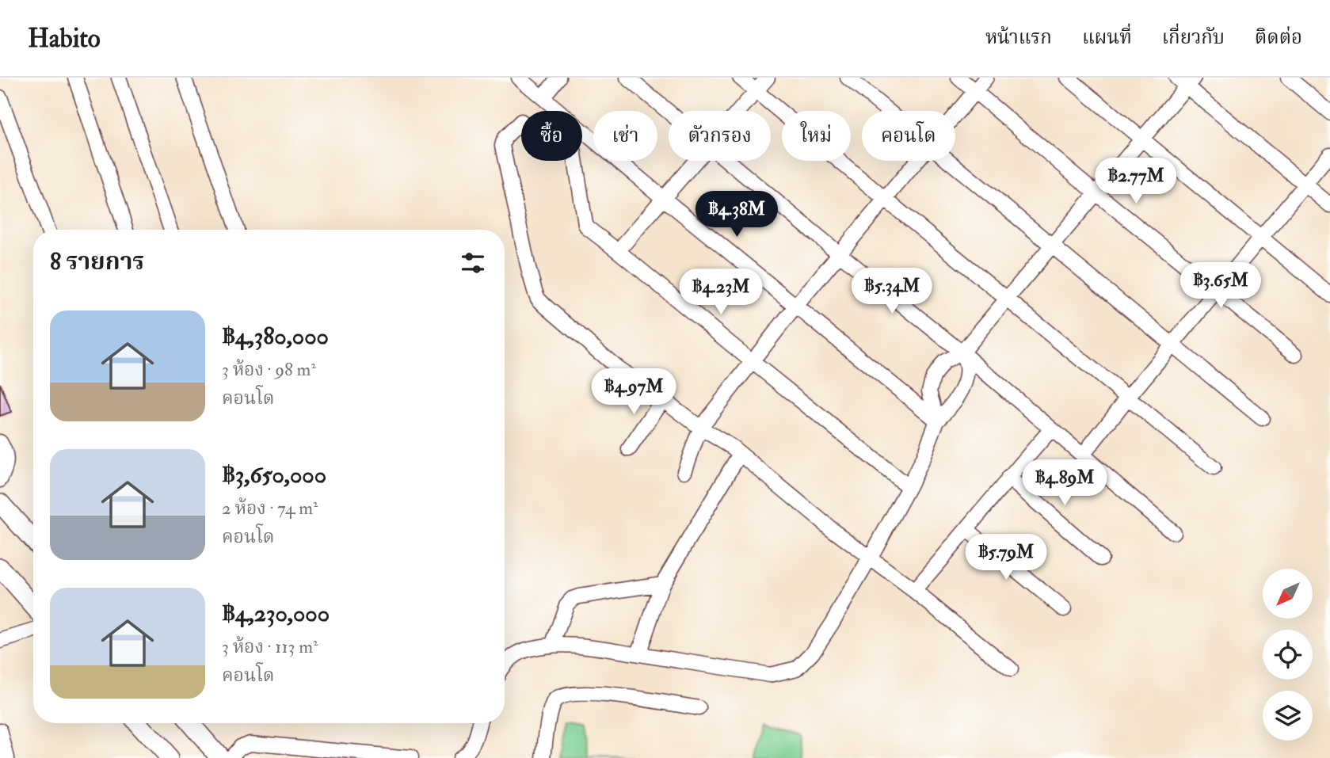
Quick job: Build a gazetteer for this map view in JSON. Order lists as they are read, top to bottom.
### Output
{
  "north": "bottom left",
  "page": {
    "header": "Habito",
    "nav": [
      "หน้าแรก",
      "แผนที่",
      "เกี่ยวกับ",
      "ติดต่อ"
    ],
    "chip": [
      "ซื้อ",
      "เช่า",
      "ตัวกรอง",
      "ใหม่",
      "คอนโด"
    ],
    "price": [
      "฿2.77M",
      "฿4.38M",
      "฿3.65M",
      "฿5.34M",
      "฿4.23M",
      "฿4.97M",
      "฿4.89M",
      "฿5.79M"
    ],
    "heading": "8 รายการ",
    "list": [
      {
        "name": "฿4,380,000",
        "note": "3 ห้อง · 98 m² · คอนโด"
      },
      {
        "name": "฿3,650,000",
        "note": "2 ห้อง · 74 m² · คอนโด"
      },
      {
        "name": "฿4,230,000",
        "note": "3 ห้อง · 113 m² · คอนโด"
      }
    ]
  }
}
